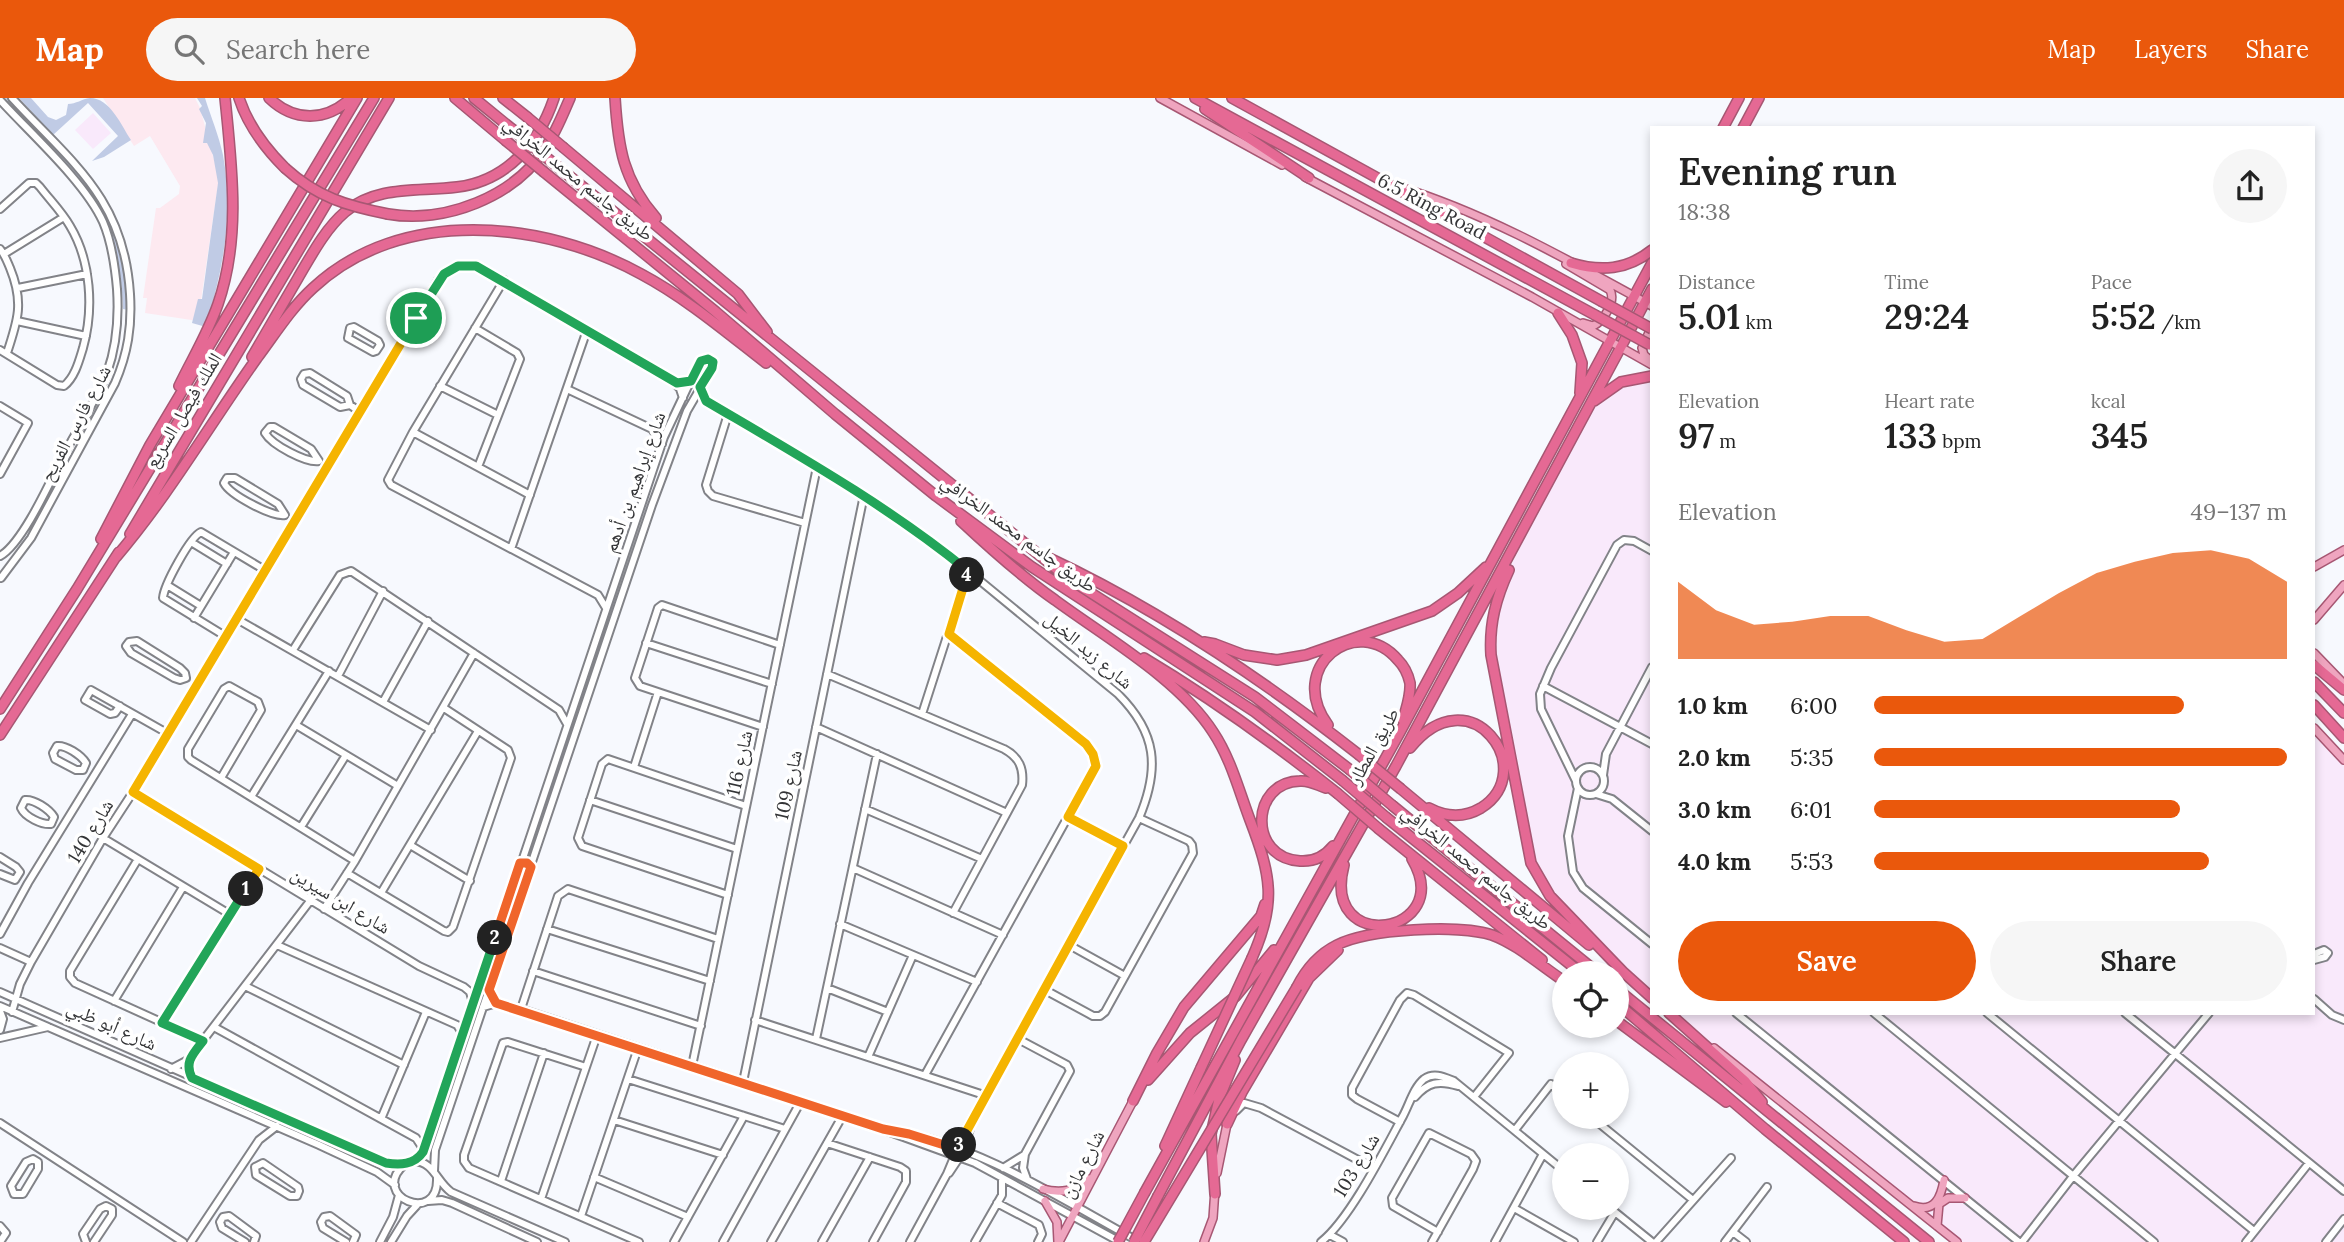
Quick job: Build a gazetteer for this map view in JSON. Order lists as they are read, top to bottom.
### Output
{
  "streets": {
    "highway": [
      "طريق جاسم محمد الخرافي",
      "6.5 Ring Road",
      "الملك فيصل السريع",
      "طريق المطار"
    ],
    "main road": ["شارع مازن"],
    "street": [
      "شارع فارس الفريح",
      "شارع إبراهيم بن أدهم",
      "شارع زيد الخيل",
      "شارع 116",
      "شارع 109",
      "شارع 140",
      "شارع ابن سيرين",
      "شارع أبو ظبي",
      "شارع 103"
    ]
  },
  "crossings": [
    ["شارع إبراهيم بن أدهم", "شارع 140"],
    ["شارع إبراهيم بن أدهم", "شارع أبو ظبي"],
    ["شارع زيد الخيل", "شارع 116"],
    ["شارع زيد الخيل", "شارع 109"],
    ["شارع 140", "شارع ابن سيرين"],
    ["شارع 140", "شارع أبو ظبي"]
  ],
  "page": {
    "header": "Map",
    "search": "Search here",
    "nav": ["Map", "Layers", "Share"],
    "heading": ["Evening run", "18:38"],
    "stats": [
      ["Distance", "5.01 km"],
      ["Time", "29:24"],
      ["Pace", "5:52 /km"],
      ["Elevation", "97 m"],
      ["Heart rate", "133 bpm"],
      ["kcal", "345"]
    ],
    "chart": ["Elevation", "49–137 m"],
    "pins": [
      "4",
      "1",
      "2",
      "3"
    ],
    "list": [
      {
        "name": "1.0 km",
        "note": "6:00"
      },
      {
        "name": "2.0 km",
        "note": "5:35"
      },
      {
        "name": "3.0 km",
        "note": "6:01"
      },
      {
        "name": "4.0 km",
        "note": "5:53"
      }
    ],
    "buttons": ["Save", "Share"],
    "map_buttons": ["+", "−"]
  }
}
